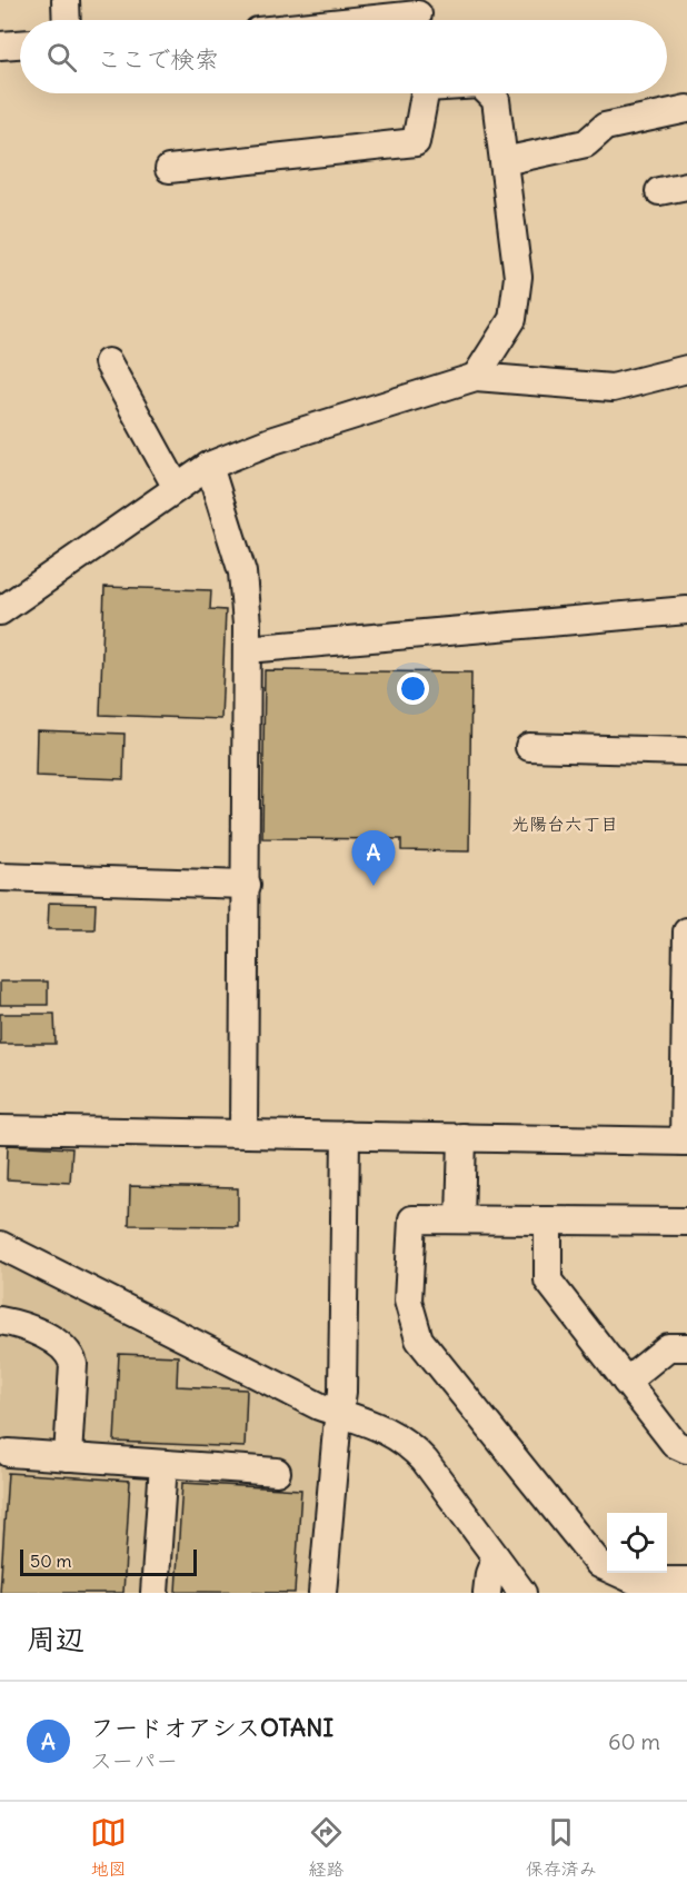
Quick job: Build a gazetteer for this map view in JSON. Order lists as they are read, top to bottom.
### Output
{
  "districts": ["光陽台六丁目"],
  "scale_bar": "50 m",
  "page": {
    "search": "ここで検索",
    "pins": "A",
    "scale": "50 m",
    "heading": "周辺",
    "list": [
      {
        "mark": "A",
        "name": "フードオアシスOTANI",
        "note": "スーパー",
        "value": "60 m"
      }
    ],
    "nav": ["地図", "経路", "保存済み"]
  }
}
